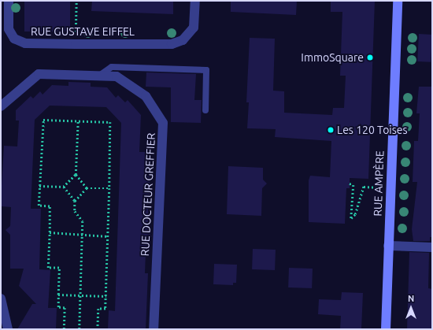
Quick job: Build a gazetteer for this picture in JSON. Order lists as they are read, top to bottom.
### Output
{
  "streets": {
    "street": ["RUE GUSTAVE EIFFEL", "RUE AMPÈRE", "RUE DOCTEUR GREFFIER"]
  },
  "places": ["ImmoSquare", "Les 120 Toises"],
  "north": "top"
}
